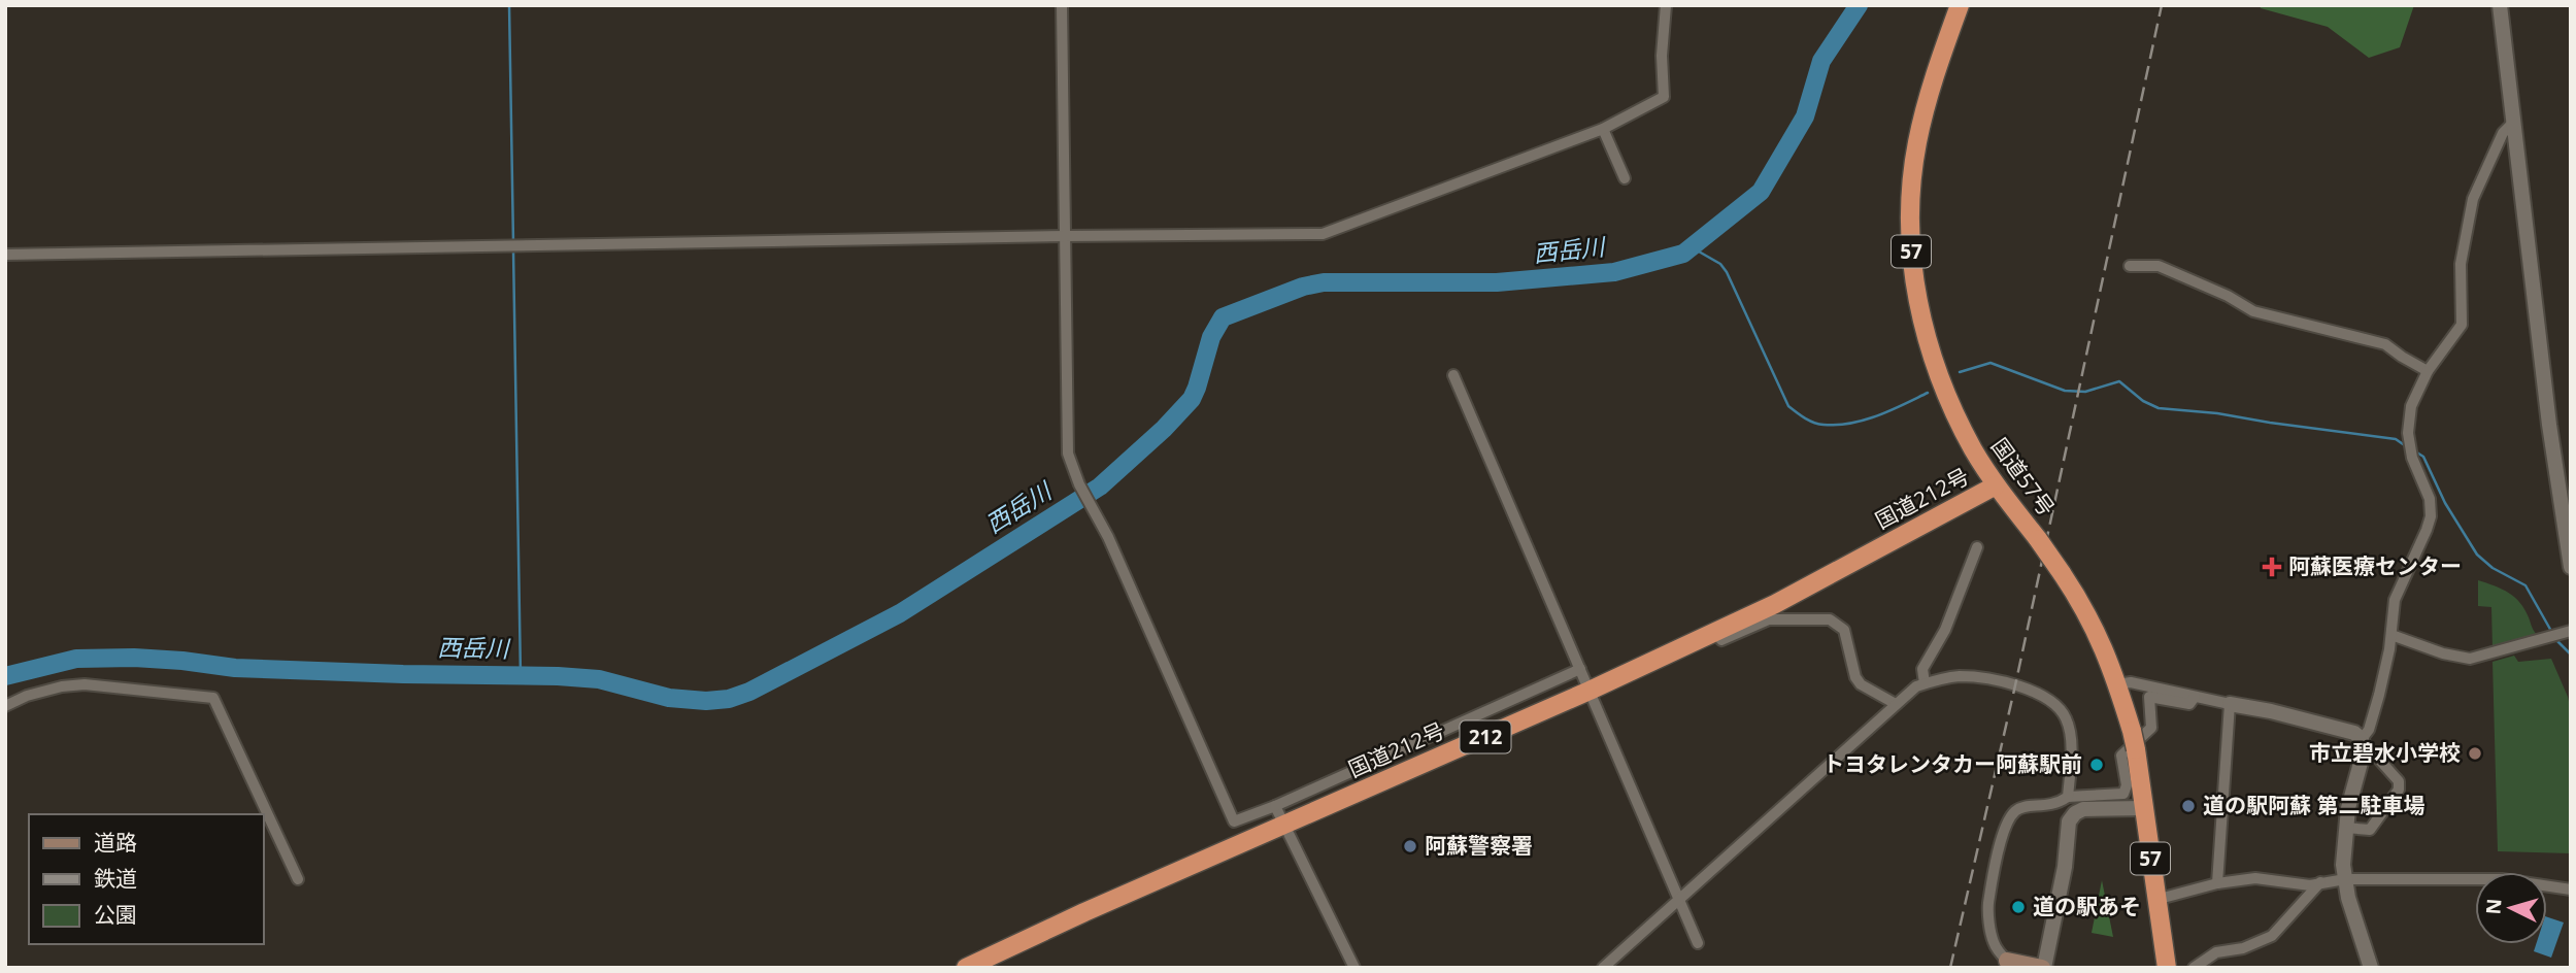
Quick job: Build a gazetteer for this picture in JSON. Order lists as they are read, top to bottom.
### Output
{
  "streets": {
    "highway": [
      "57",
      "国道57号",
      "国道212号",
      "212"
    ]
  },
  "crossings": [
    ["国道57号", "国道212号"]
  ],
  "water": ["西岳川"],
  "places": {
    "health": ["阿蘇医療センター"],
    "other": [
      "市立碧水小学校",
      "トヨタレンタカー阿蘇駅前",
      "道の駅阿蘇 第二駐車場",
      "阿蘇警察署",
      "道の駅あそ"
    ]
  },
  "legend": ["道路", "鉄道", "公園"],
  "north": "left"
}
